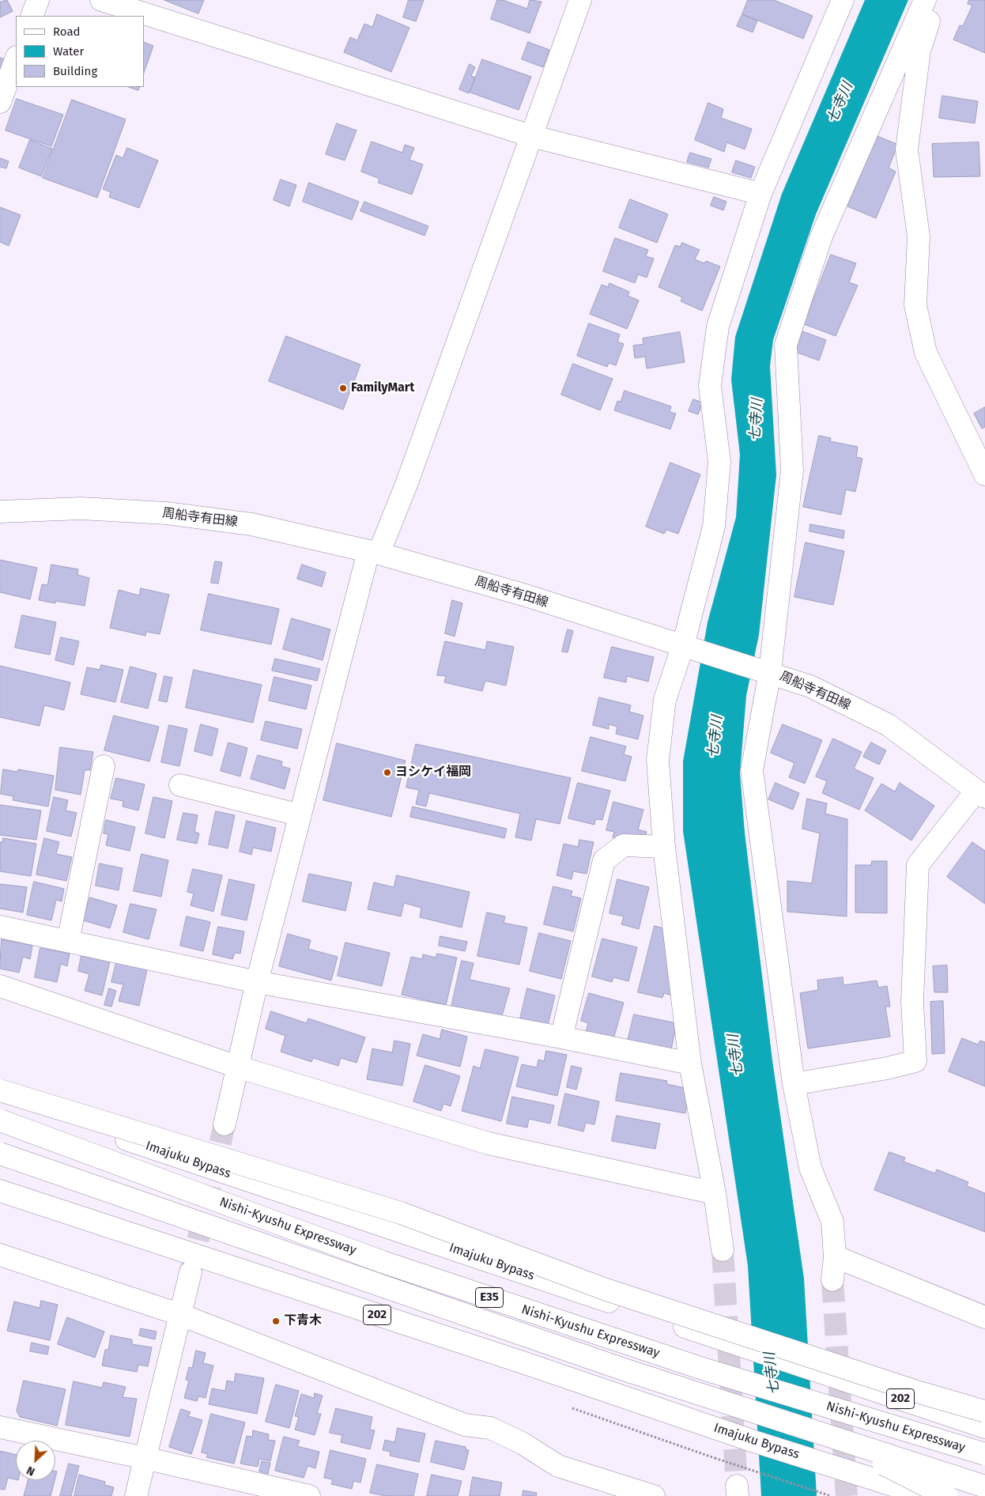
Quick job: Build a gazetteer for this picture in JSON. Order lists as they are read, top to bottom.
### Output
{
  "streets": {
    "main road": [
      "周船寺有田線",
      "Imajuku Bypass",
      "Nishi-Kyushu Expressway",
      "E35",
      "202"
    ]
  },
  "water": ["七寺川"],
  "places": ["FamilyMart", "ヨシケイ福岡", "下青木"],
  "legend": ["Road", "Water", "Building"],
  "north": "bottom left"
}
